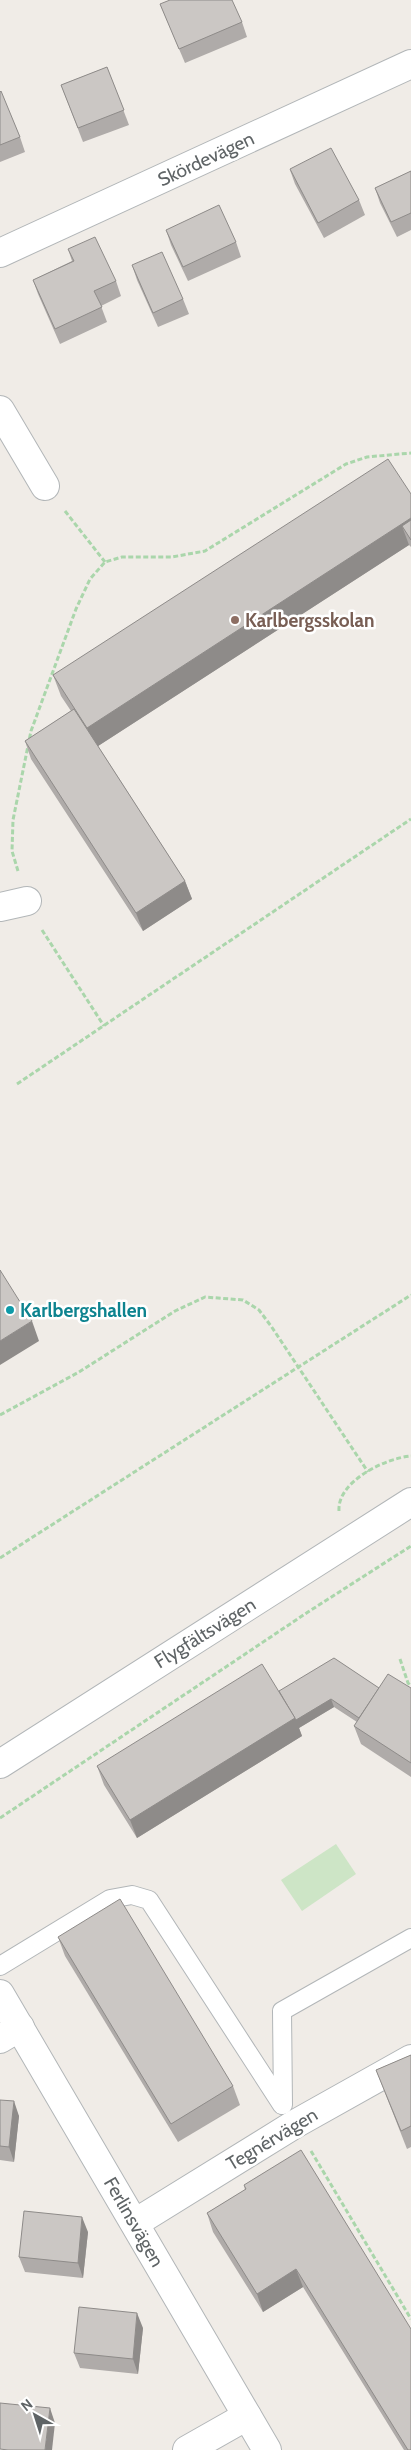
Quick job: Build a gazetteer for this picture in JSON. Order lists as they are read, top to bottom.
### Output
{
  "streets": {
    "street": [
      "Skördevägen",
      "Flygfältsvägen",
      "Tegnérvägen",
      "Ferlinsvägen"
    ]
  },
  "crossings": [
    ["Tegnérvägen", "Ferlinsvägen"]
  ],
  "places": ["Karlbergsskolan", "Karlbergshallen"],
  "north": "top left"
}
